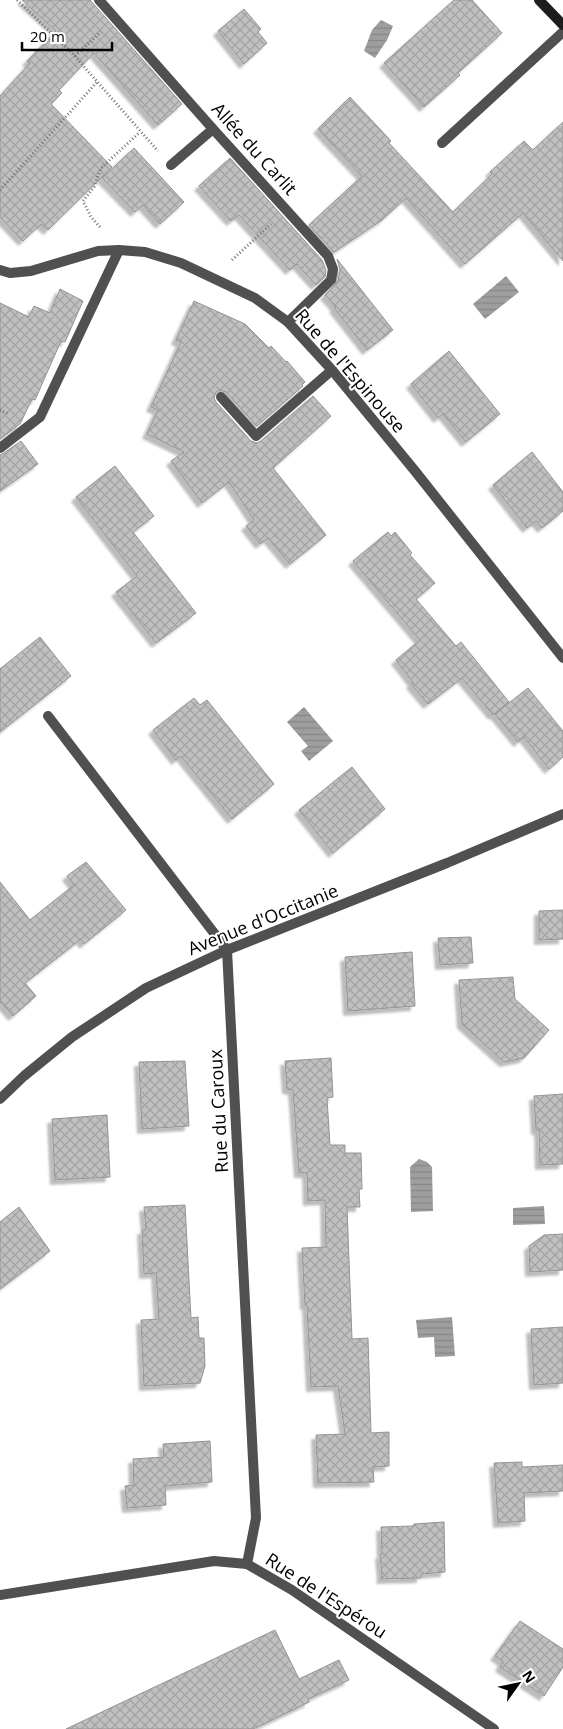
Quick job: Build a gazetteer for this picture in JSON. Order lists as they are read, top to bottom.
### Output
{
  "streets": {
    "street": [
      "Allée du Carlit",
      "Rue de l'Espinouse",
      "Avenue d'Occitanie",
      "Rue du Caroux",
      "Rue de l'Espérou"
    ]
  },
  "crossings": [
    ["Allée du Carlit", "Rue de l'Espinouse"],
    ["Avenue d'Occitanie", "Rue du Caroux"],
    ["Rue du Caroux", "Rue de l'Espérou"]
  ],
  "scale_bar": "20 m",
  "north": "top right"
}
